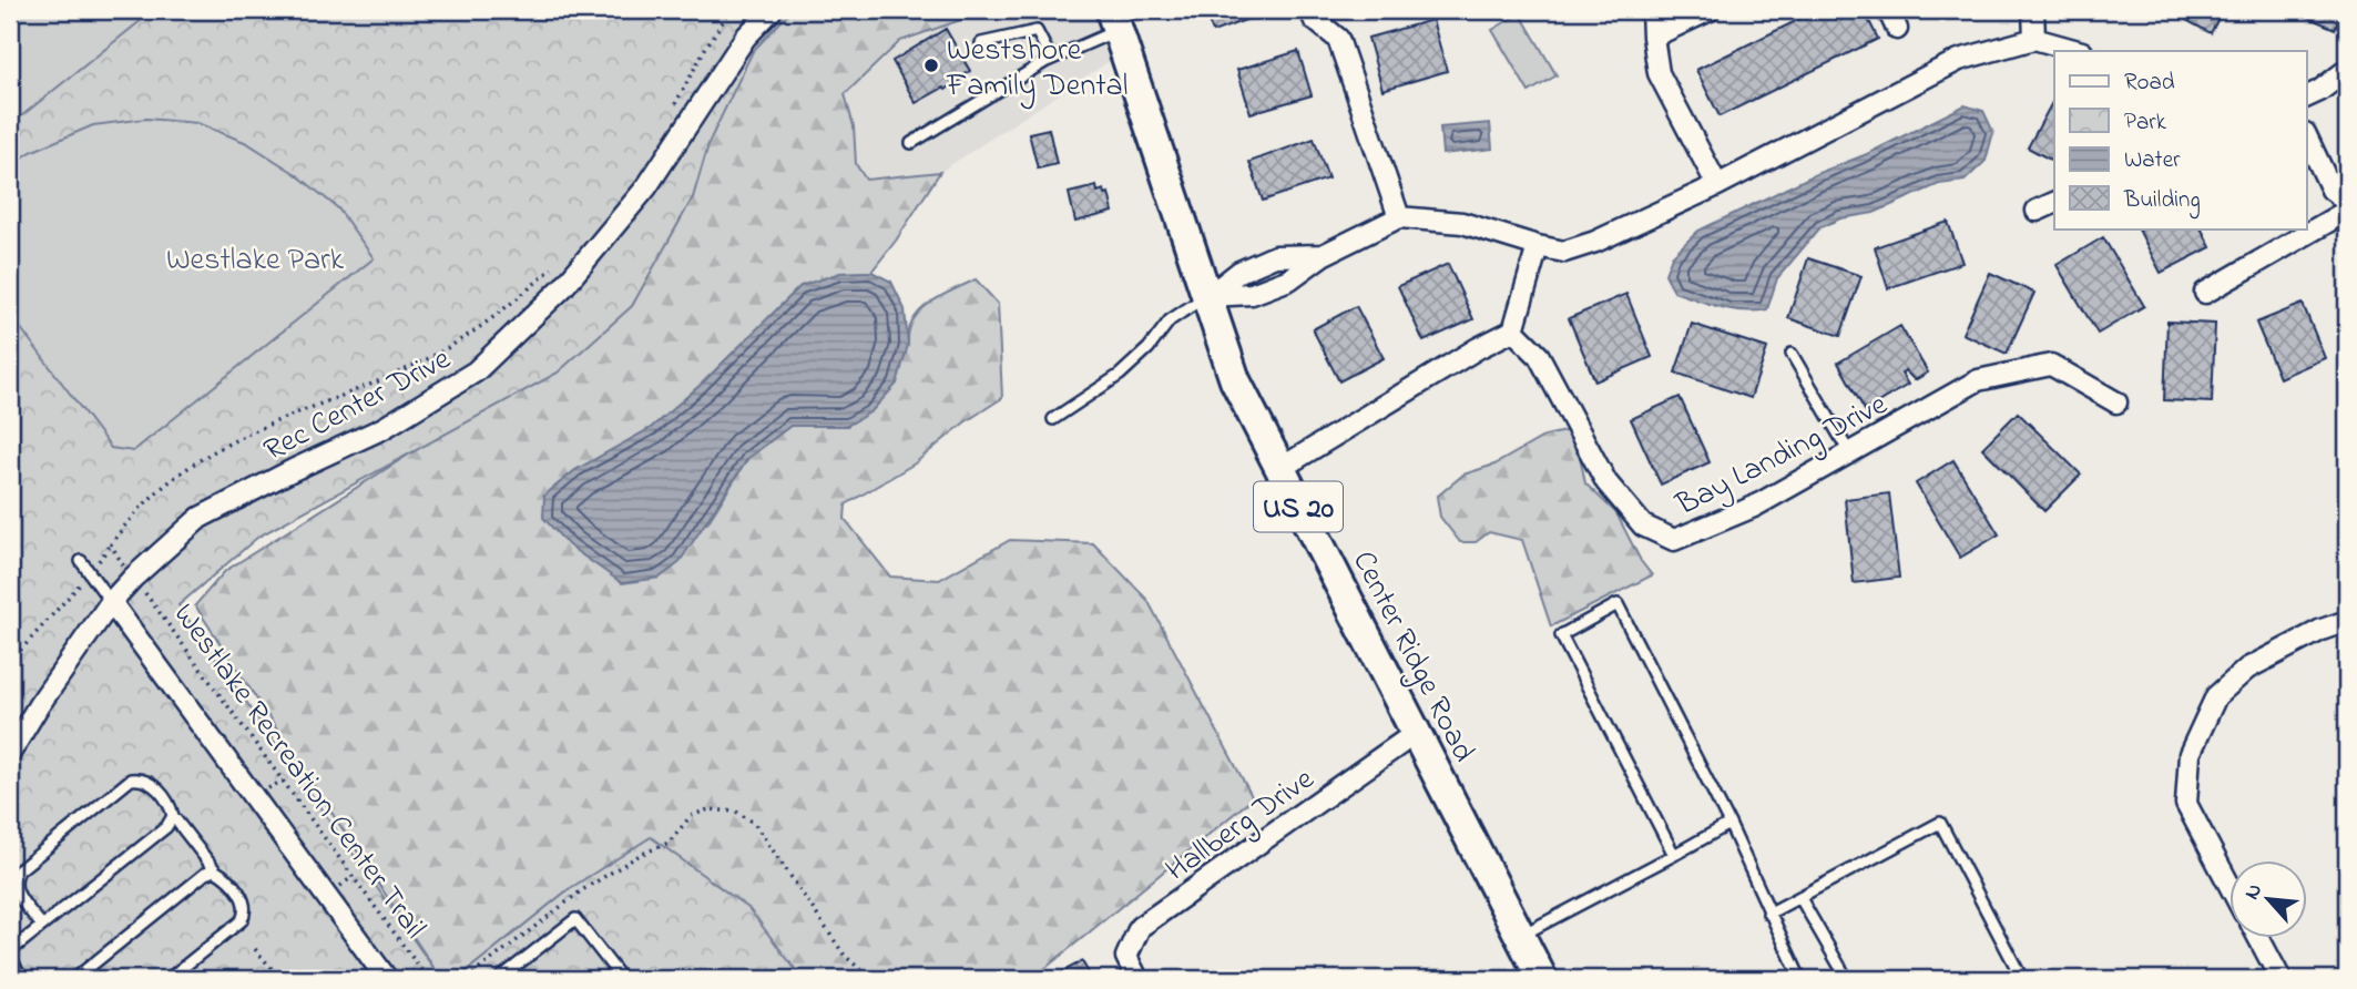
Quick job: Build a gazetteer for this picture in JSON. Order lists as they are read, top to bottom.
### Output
{
  "streets": {
    "main road": ["US 20", "Center Ridge Road"],
    "street": ["Rec Center Drive", "Bay Landing Drive", "Hallberg Drive"],
    "path": ["Westlake Recreation Center Trail"]
  },
  "crossings": [
    ["Center Ridge Road", "Hallberg Drive"]
  ],
  "parks": ["Westlake Park"],
  "places": ["Westshore Family Dental"],
  "legend": [
    "Road",
    "Park",
    "Water",
    "Building"
  ],
  "north": "top left"
}
